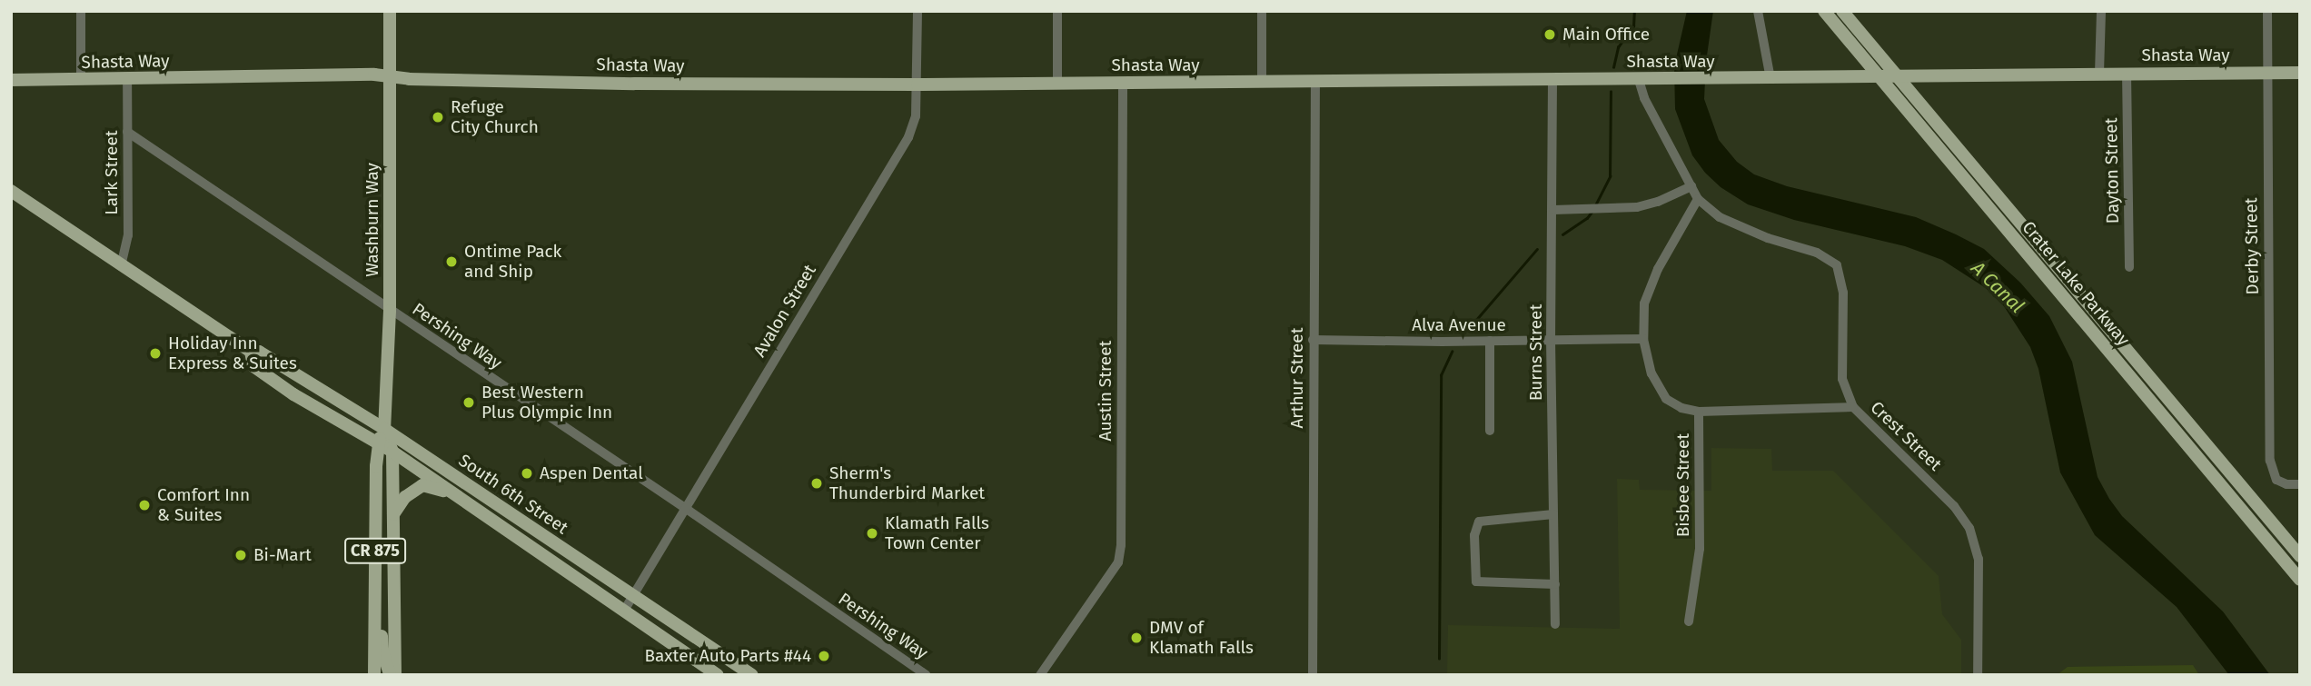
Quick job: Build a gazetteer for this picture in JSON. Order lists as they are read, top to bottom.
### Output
{
  "streets": {
    "main road": [
      "Shasta Way",
      "Washburn Way",
      "Crater Lake Parkway",
      "South 6th Street",
      "CR 875"
    ],
    "street": [
      "Dayton Street",
      "Lark Street",
      "Derby Street",
      "Avalon Street",
      "Alva Avenue",
      "Pershing Way",
      "Burns Street",
      "Arthur Street",
      "Austin Street",
      "Crest Street",
      "Bisbee Street"
    ]
  },
  "crossings": [
    ["Shasta Way", "Dayton Street"],
    ["Shasta Way", "Lark Street"],
    ["Shasta Way", "Washburn Way"],
    ["Shasta Way", "Derby Street"],
    ["Shasta Way", "Crater Lake Parkway"],
    ["Shasta Way", "Avalon Street"],
    ["Shasta Way", "Burns Street"],
    ["Shasta Way", "Arthur Street"],
    ["Shasta Way", "Austin Street"],
    ["Shasta Way", "Crest Street"],
    ["Lark Street", "Pershing Way"],
    ["Lark Street", "South 6th Street"],
    ["Washburn Way", "Pershing Way"],
    ["Washburn Way", "South 6th Street"],
    ["Avalon Street", "Pershing Way"],
    ["Avalon Street", "South 6th Street"],
    ["Alva Avenue", "Burns Street"],
    ["Alva Avenue", "Arthur Street"],
    ["Alva Avenue", "Bisbee Street"],
    ["Crest Street", "Bisbee Street"]
  ],
  "water": ["A Canal"],
  "places": [
    "Main Office",
    "Refuge City Church",
    "Ontime Pack and Ship",
    "Holiday Inn Express & Suites",
    "Best Western Plus Olympic Inn",
    "Aspen Dental",
    "Sherm's Thunderbird Market",
    "Comfort Inn & Suites",
    "Klamath Falls Town Center",
    "Bi-Mart",
    "DMV of Klamath Falls",
    "Baxter Auto Parts #44"
  ]
}
